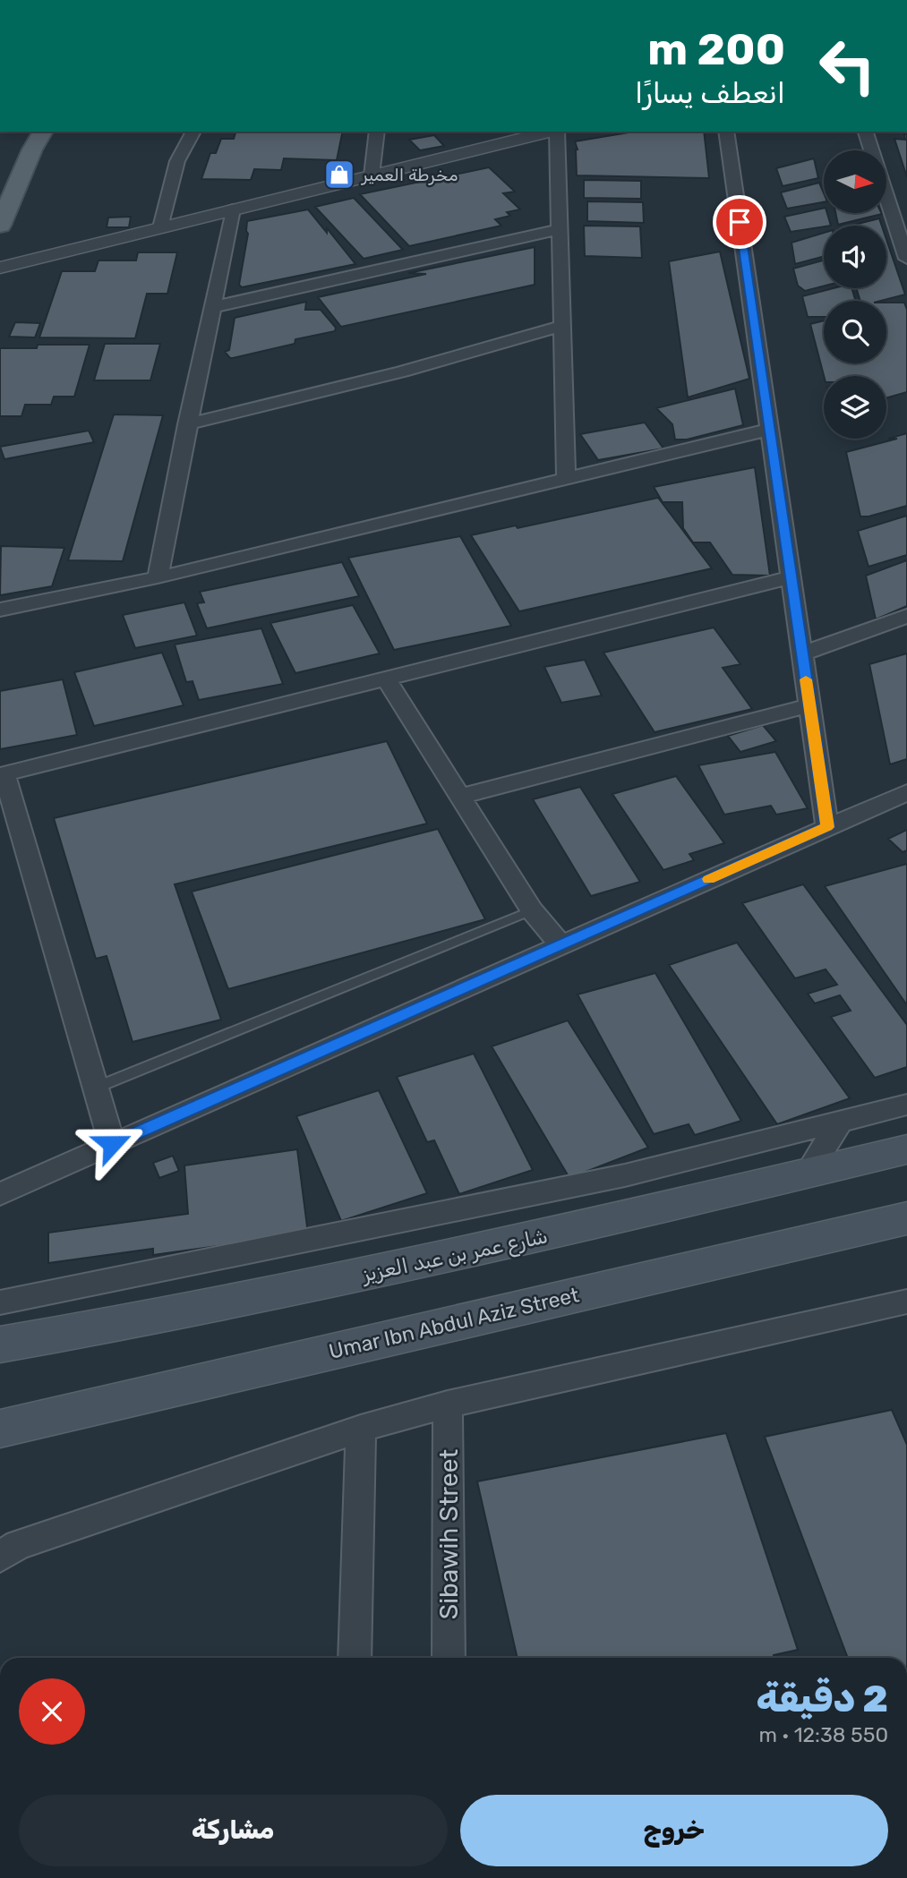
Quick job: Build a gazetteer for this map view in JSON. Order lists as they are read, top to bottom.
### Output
{
  "streets": {
    "main road": ["شارع عمر بن عبد العزيز", "Umar Ibn Abdul Aziz Street"],
    "street": ["Sibawih Street"]
  },
  "places": {
    "shop": ["مخرطة العمير"]
  },
  "north": "right",
  "page": {
    "turn": ["200 m", "انعطف يسارًا"],
    "heading": ["2 دقيقة", "550 m · 12:38"],
    "buttons": ["خروج", "مشاركة"]
  }
}
